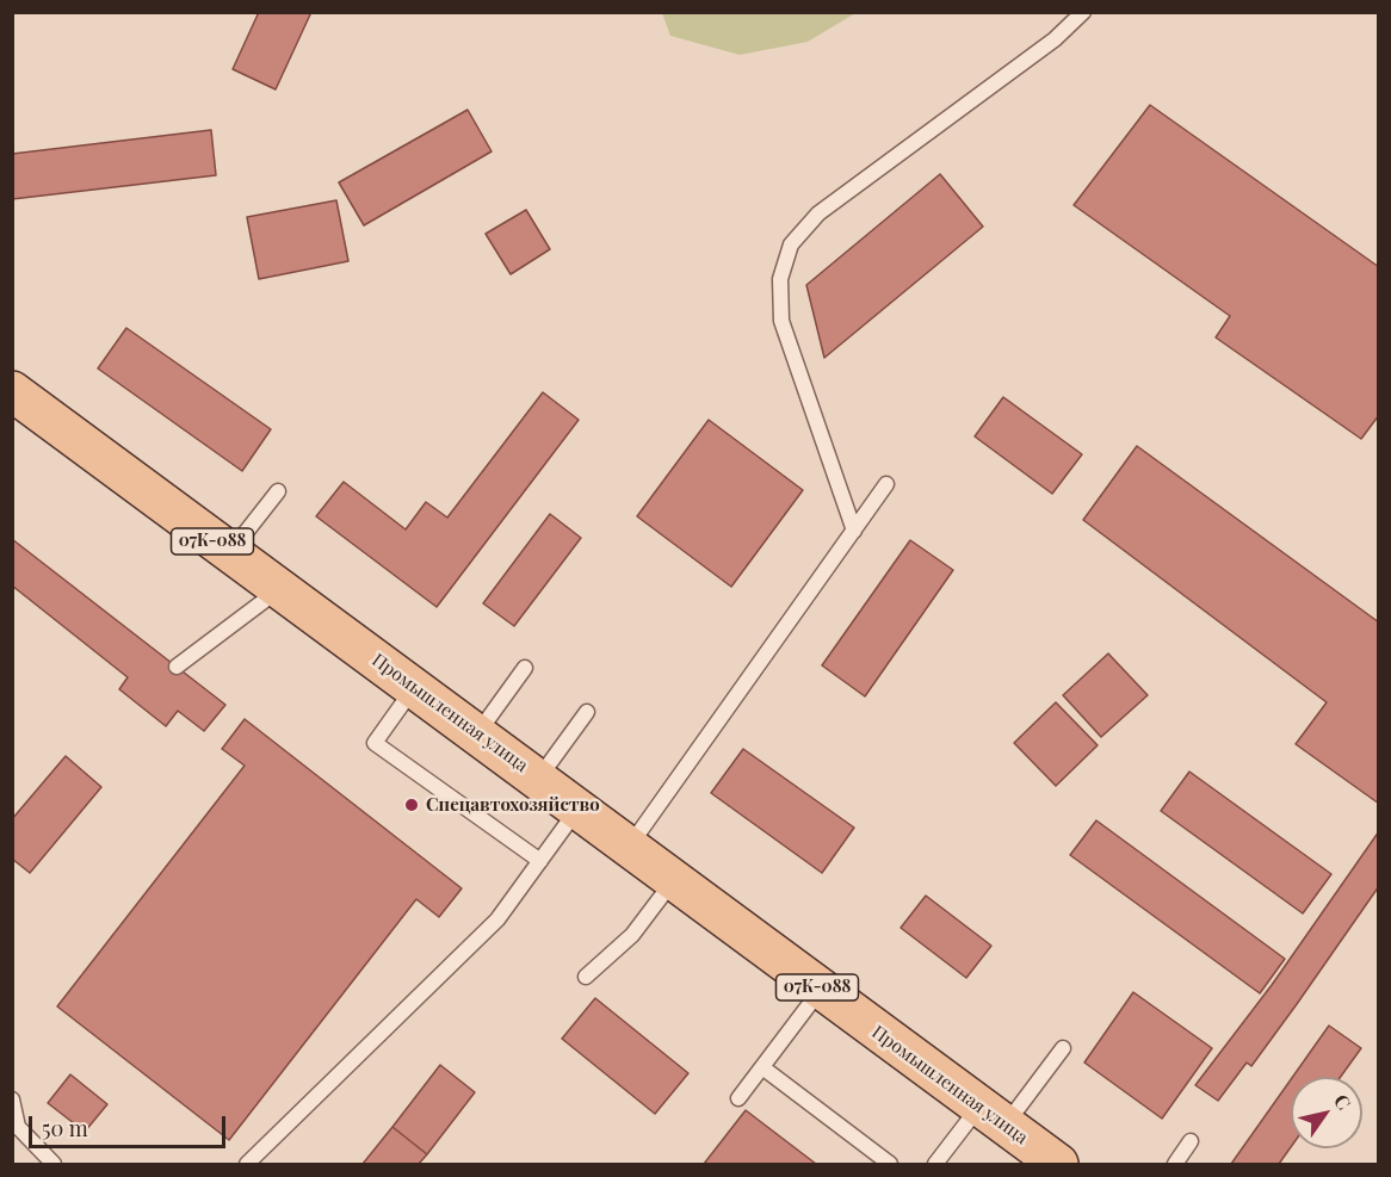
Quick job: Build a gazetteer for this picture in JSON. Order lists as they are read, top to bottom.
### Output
{
  "streets": {
    "main road": ["07К-088", "Промышленная улица"]
  },
  "places": ["Спецавтохозяйство"],
  "scale_bar": "50 m",
  "north": "top right"
}
